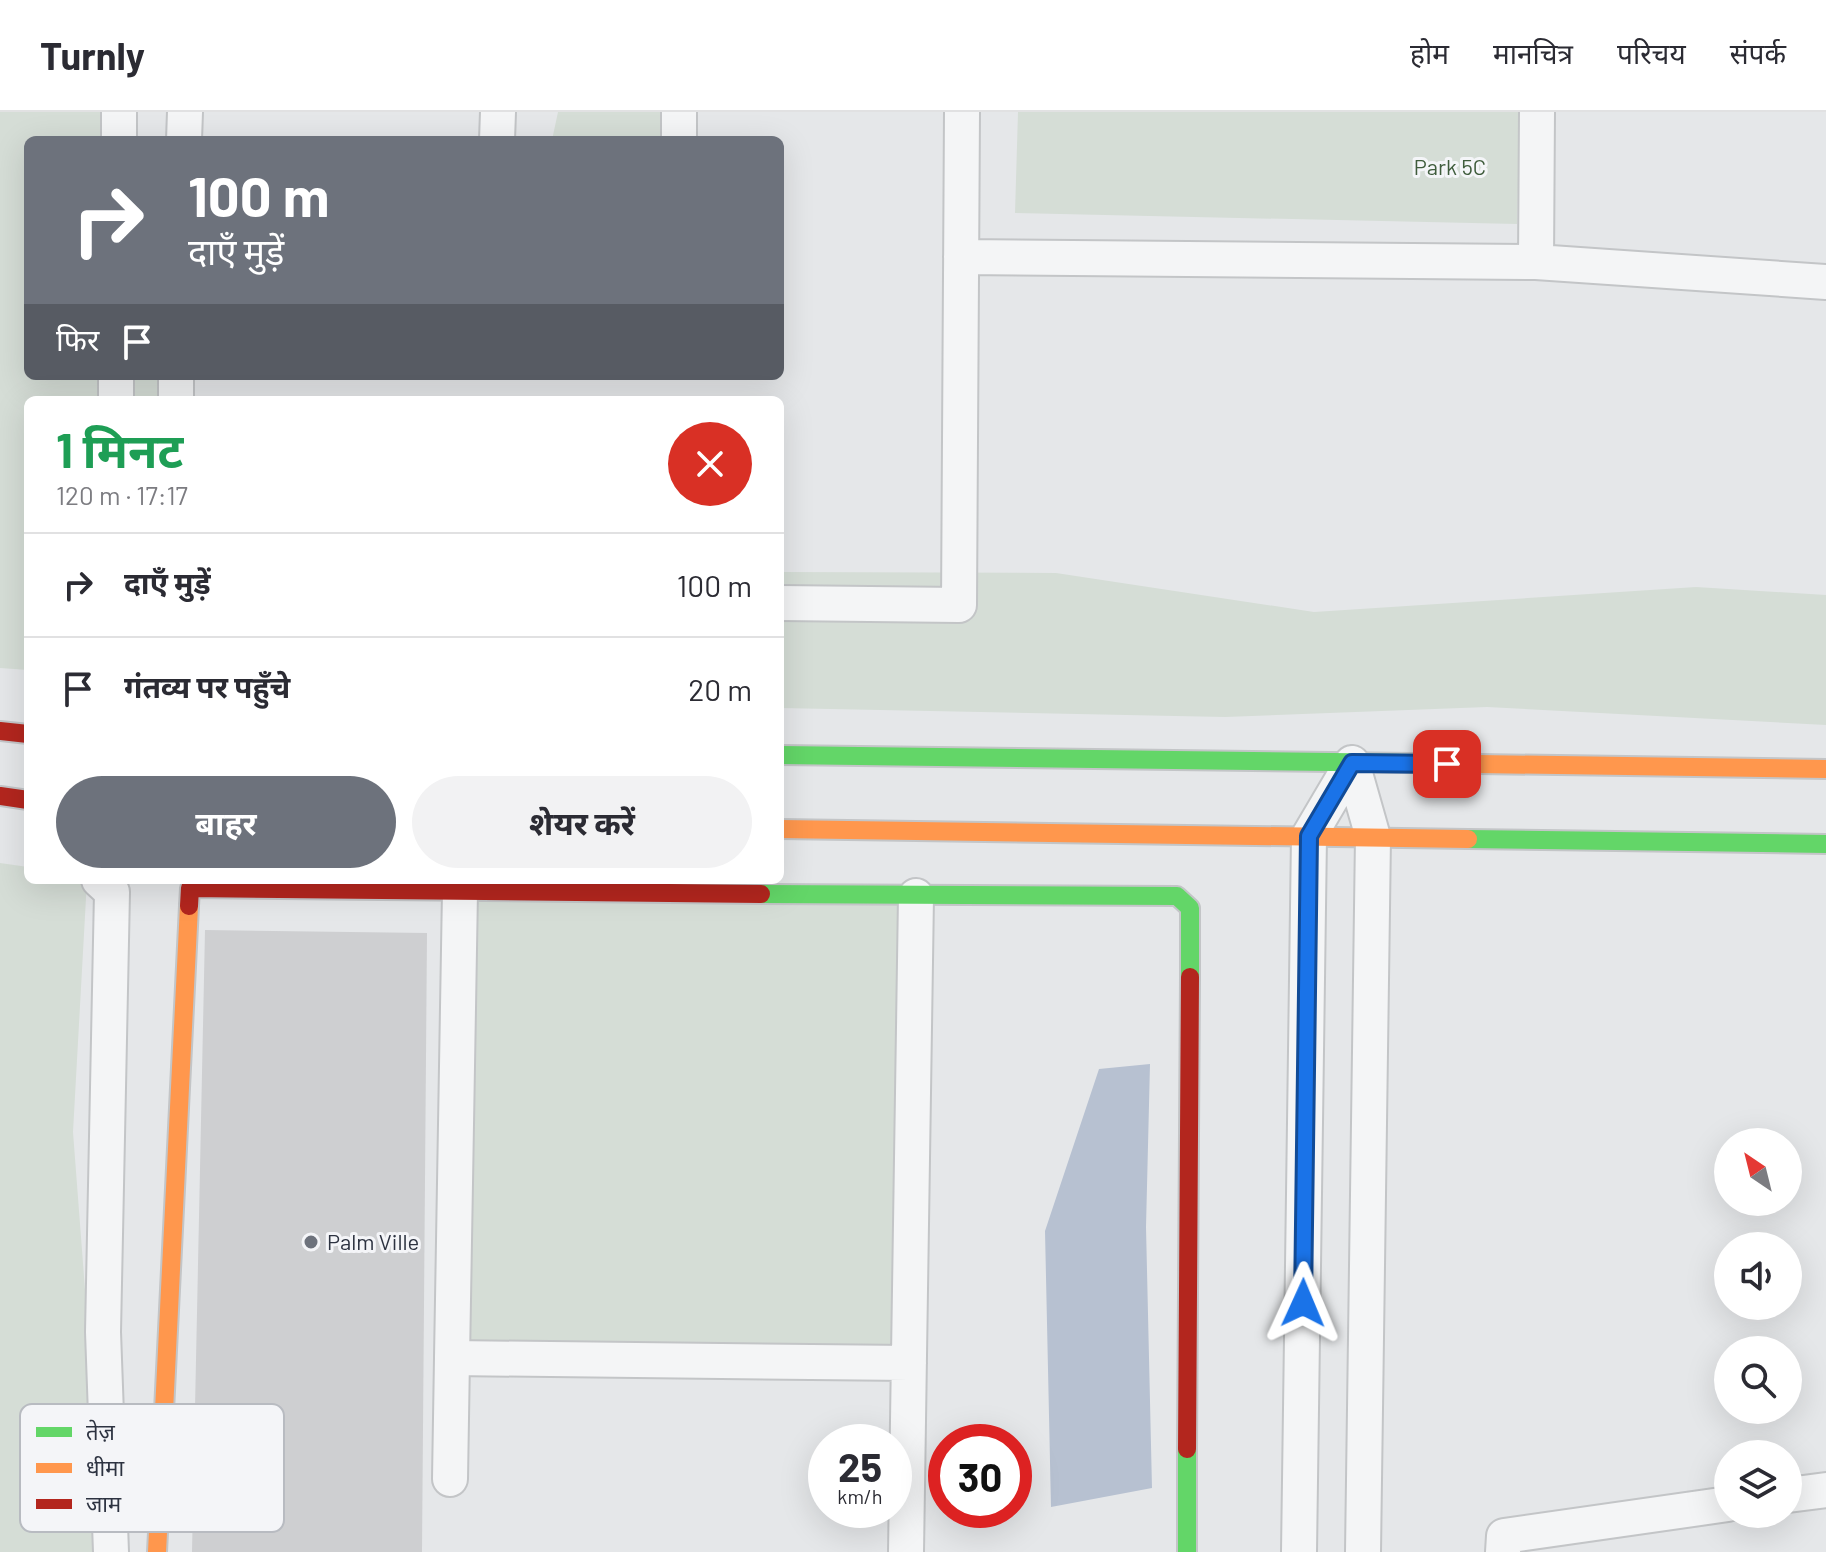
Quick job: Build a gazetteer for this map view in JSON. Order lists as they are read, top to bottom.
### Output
{
  "parks": ["Park 5C"],
  "places": ["Palm Ville"],
  "legend": ["तेज़", "धीमा", "जाम"],
  "north": "top left",
  "page": {
    "header": "Turnly",
    "nav": [
      "होम",
      "मानचित्र",
      "परिचय",
      "संपर्क"
    ],
    "turn": ["100 m", "दाएँ मुड़ें"],
    "then": "फिर",
    "heading": ["1 मिनट", "120 m · 17:17"],
    "list": [
      {
        "name": "दाएँ मुड़ें",
        "value": "100 m"
      },
      {
        "name": "गंतव्य पर पहुँचे",
        "value": "20 m"
      }
    ],
    "buttons": ["बाहर", "शेयर करें"],
    "speed": "25 km/h",
    "limit": "30"
  }
}
